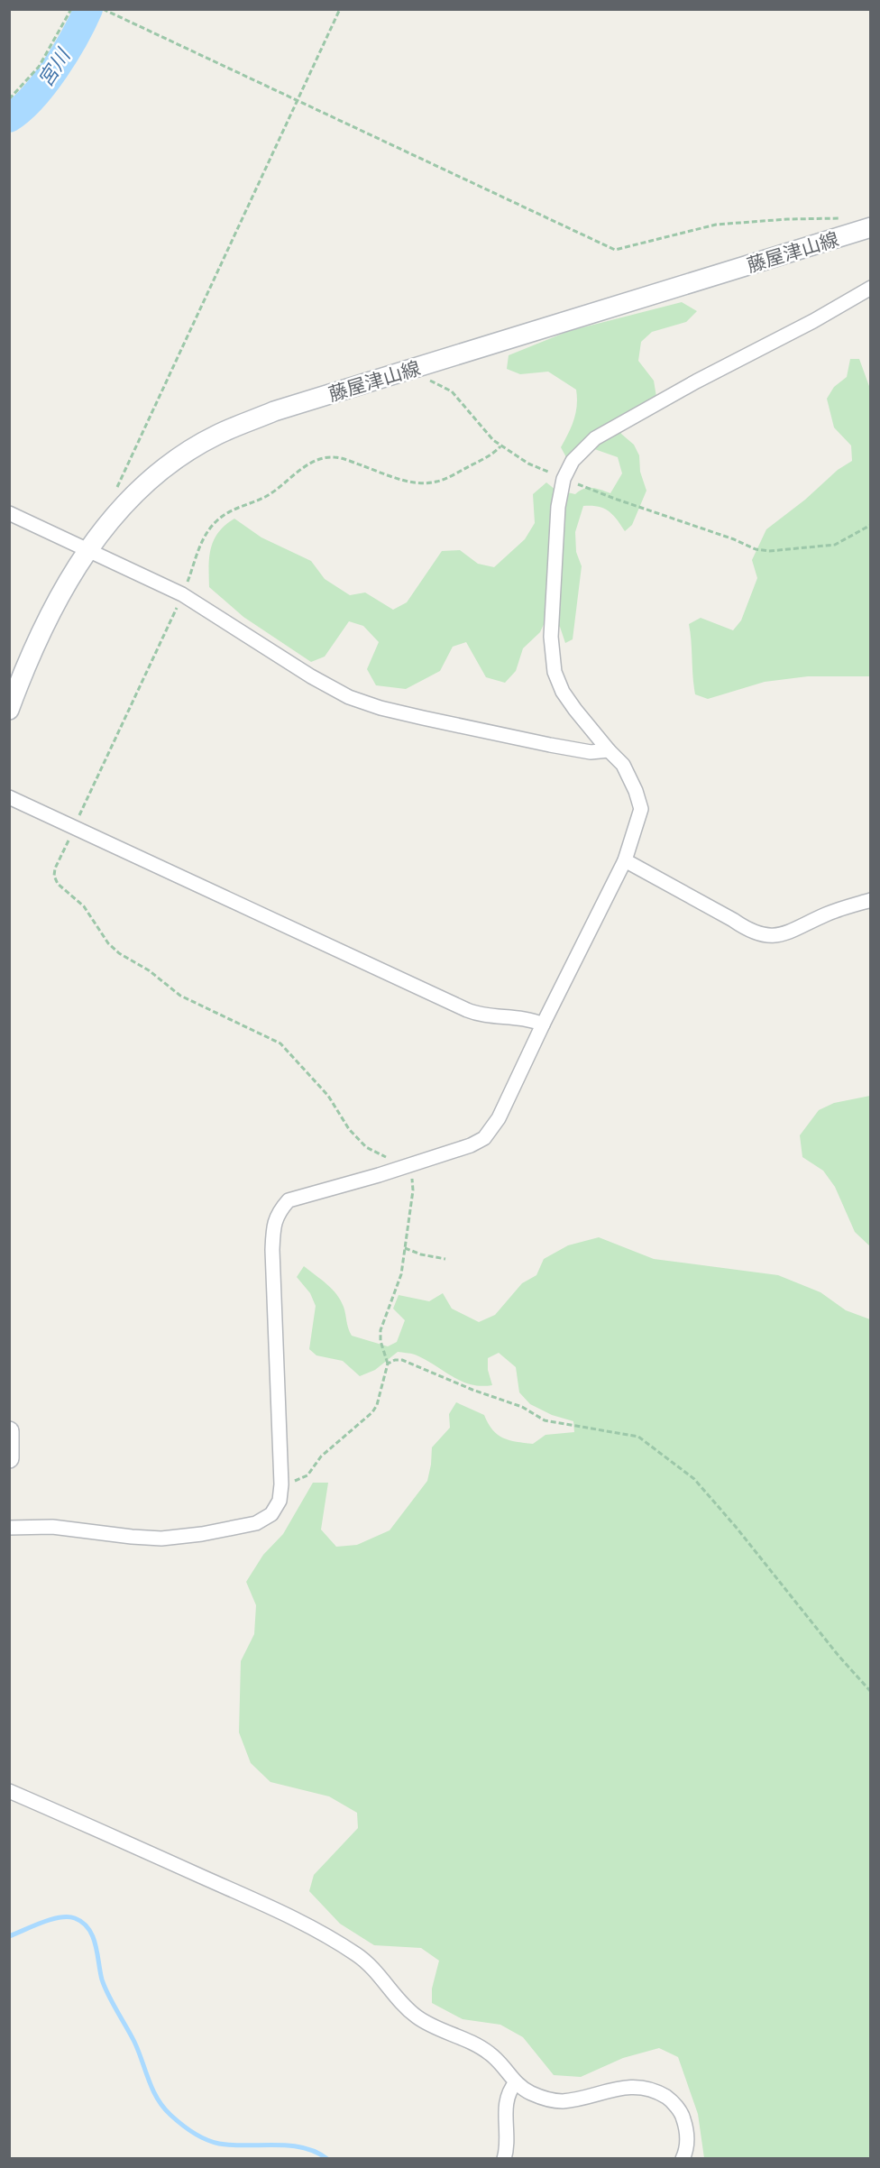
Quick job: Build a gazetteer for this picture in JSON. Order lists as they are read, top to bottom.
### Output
{
  "streets": {
    "main road": ["藤屋津山線"]
  },
  "water": ["宮川"]
}
